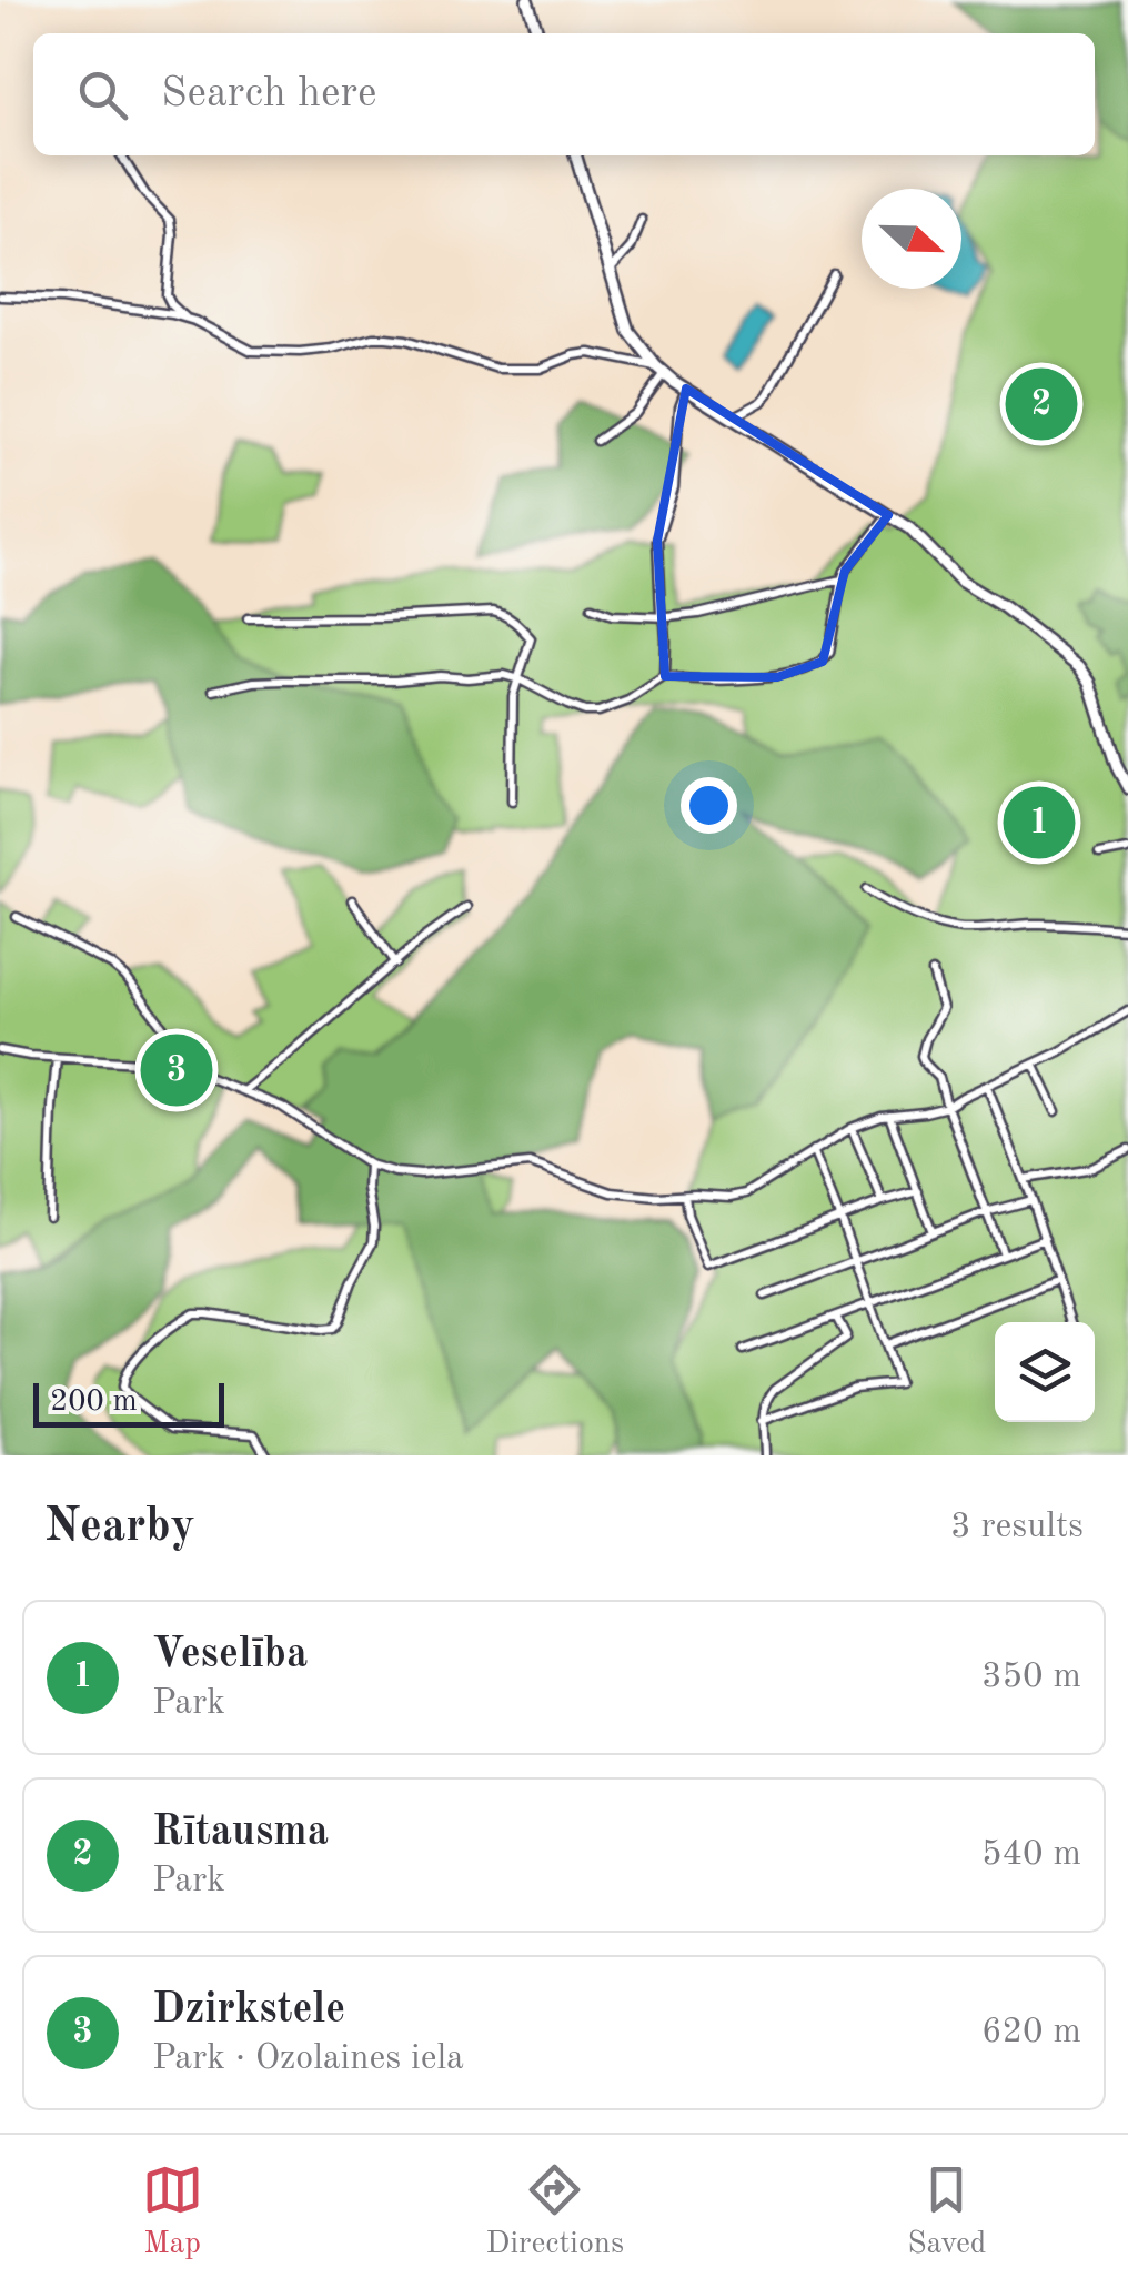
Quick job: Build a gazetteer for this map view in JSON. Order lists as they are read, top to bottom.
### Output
{
  "scale_bar": "200 m",
  "north": "right",
  "page": {
    "search": "Search here",
    "pins": ["2", "1", "3"],
    "scale": "200 m",
    "heading": ["Nearby", "3 results"],
    "list": [
      {
        "mark": "1",
        "name": "Veselība",
        "note": "Park",
        "value": "350 m"
      },
      {
        "mark": "2",
        "name": "Rītausma",
        "note": "Park",
        "value": "540 m"
      },
      {
        "mark": "3",
        "name": "Dzirkstele",
        "note": "Park · Ozolaines iela",
        "value": "620 m"
      }
    ],
    "nav": ["Map", "Directions", "Saved"]
  }
}
